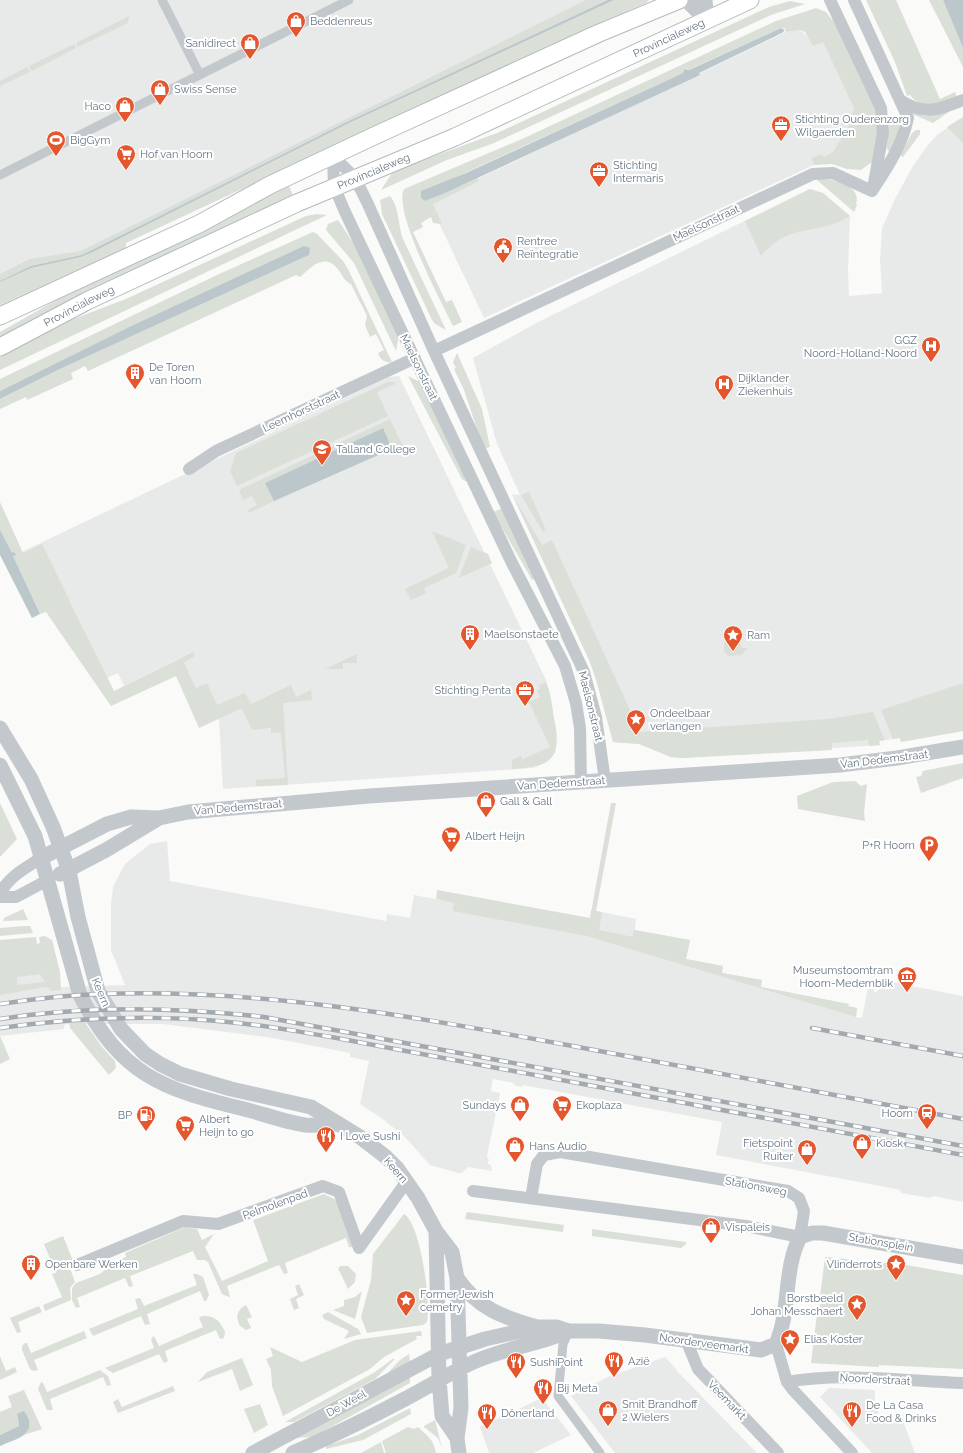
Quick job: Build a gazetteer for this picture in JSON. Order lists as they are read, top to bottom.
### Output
{
  "streets": {
    "main road": ["Provincialeweg"],
    "street": [
      "Maelsonstraat",
      "Leemhorststraat",
      "Van Dedemstraat",
      "Keern",
      "Stationsweg",
      "Pelmolenpad",
      "Stationsplein",
      "Noorderveemarkt",
      "Noorderstraat",
      "Veemarkt",
      "De Weel"
    ]
  },
  "crossings": [
    ["Provincialeweg", "Maelsonstraat"],
    ["Maelsonstraat", "Leemhorststraat"],
    ["Maelsonstraat", "Van Dedemstraat"],
    ["Van Dedemstraat", "Keern"],
    ["Keern", "Pelmolenpad"],
    ["Keern", "Noorderveemarkt"],
    ["Keern", "De Weel"],
    ["Stationsweg", "Stationsplein"],
    ["Noorderveemarkt", "Veemarkt"],
    ["Noorderveemarkt", "De Weel"]
  ],
  "places": {
    "shop": [
      "Beddenreus",
      "Sanidirect",
      "Swiss Sense",
      "Haco",
      "Gall & Gall",
      "Sundays",
      "Kiosk",
      "Hans Audio",
      "Fietspoint Ruiter",
      "Vispaleis",
      "Smit Brandhoff 2 Wielers"
    ],
    "office": ["Stichting Ouderenzorg Wilgaerden", "Stichting Intermaris", "Stichting Penta"],
    "sports": ["BigGym"],
    "supermarket": [
      "Hof van Hoorn",
      "Albert Heijn",
      "Ekoplaza",
      "Albert Heijn to go"
    ],
    "public building": ["Rentree Reïntegratie"],
    "hospital": ["GGZ Noord-Holland-Noord", "Dijklander Ziekenhuis"],
    "building": ["De Toren van Hoorn", "Maelsonstaete", "Openbare Werken"],
    "school or university": ["Talland College"],
    "place": [
      "Ram",
      "Ondeelbaar verlangen",
      "Vlinderrots",
      "Former Jewish cemetry",
      "Borstbeeld Johan Messchaert",
      "Elias Koster"
    ],
    "parking": ["P+R Hoorn"],
    "museum": ["Museumstoomtram Hoorn-Medemblik"],
    "station": ["Hoorn"],
    "fuel station": ["BP"],
    "restaurant": [
      "I Love Sushi",
      "Azië",
      "SushiPoint",
      "Bij Meta",
      "De La Casa Food & Drinks",
      "Dönerland"
    ]
  }
}
